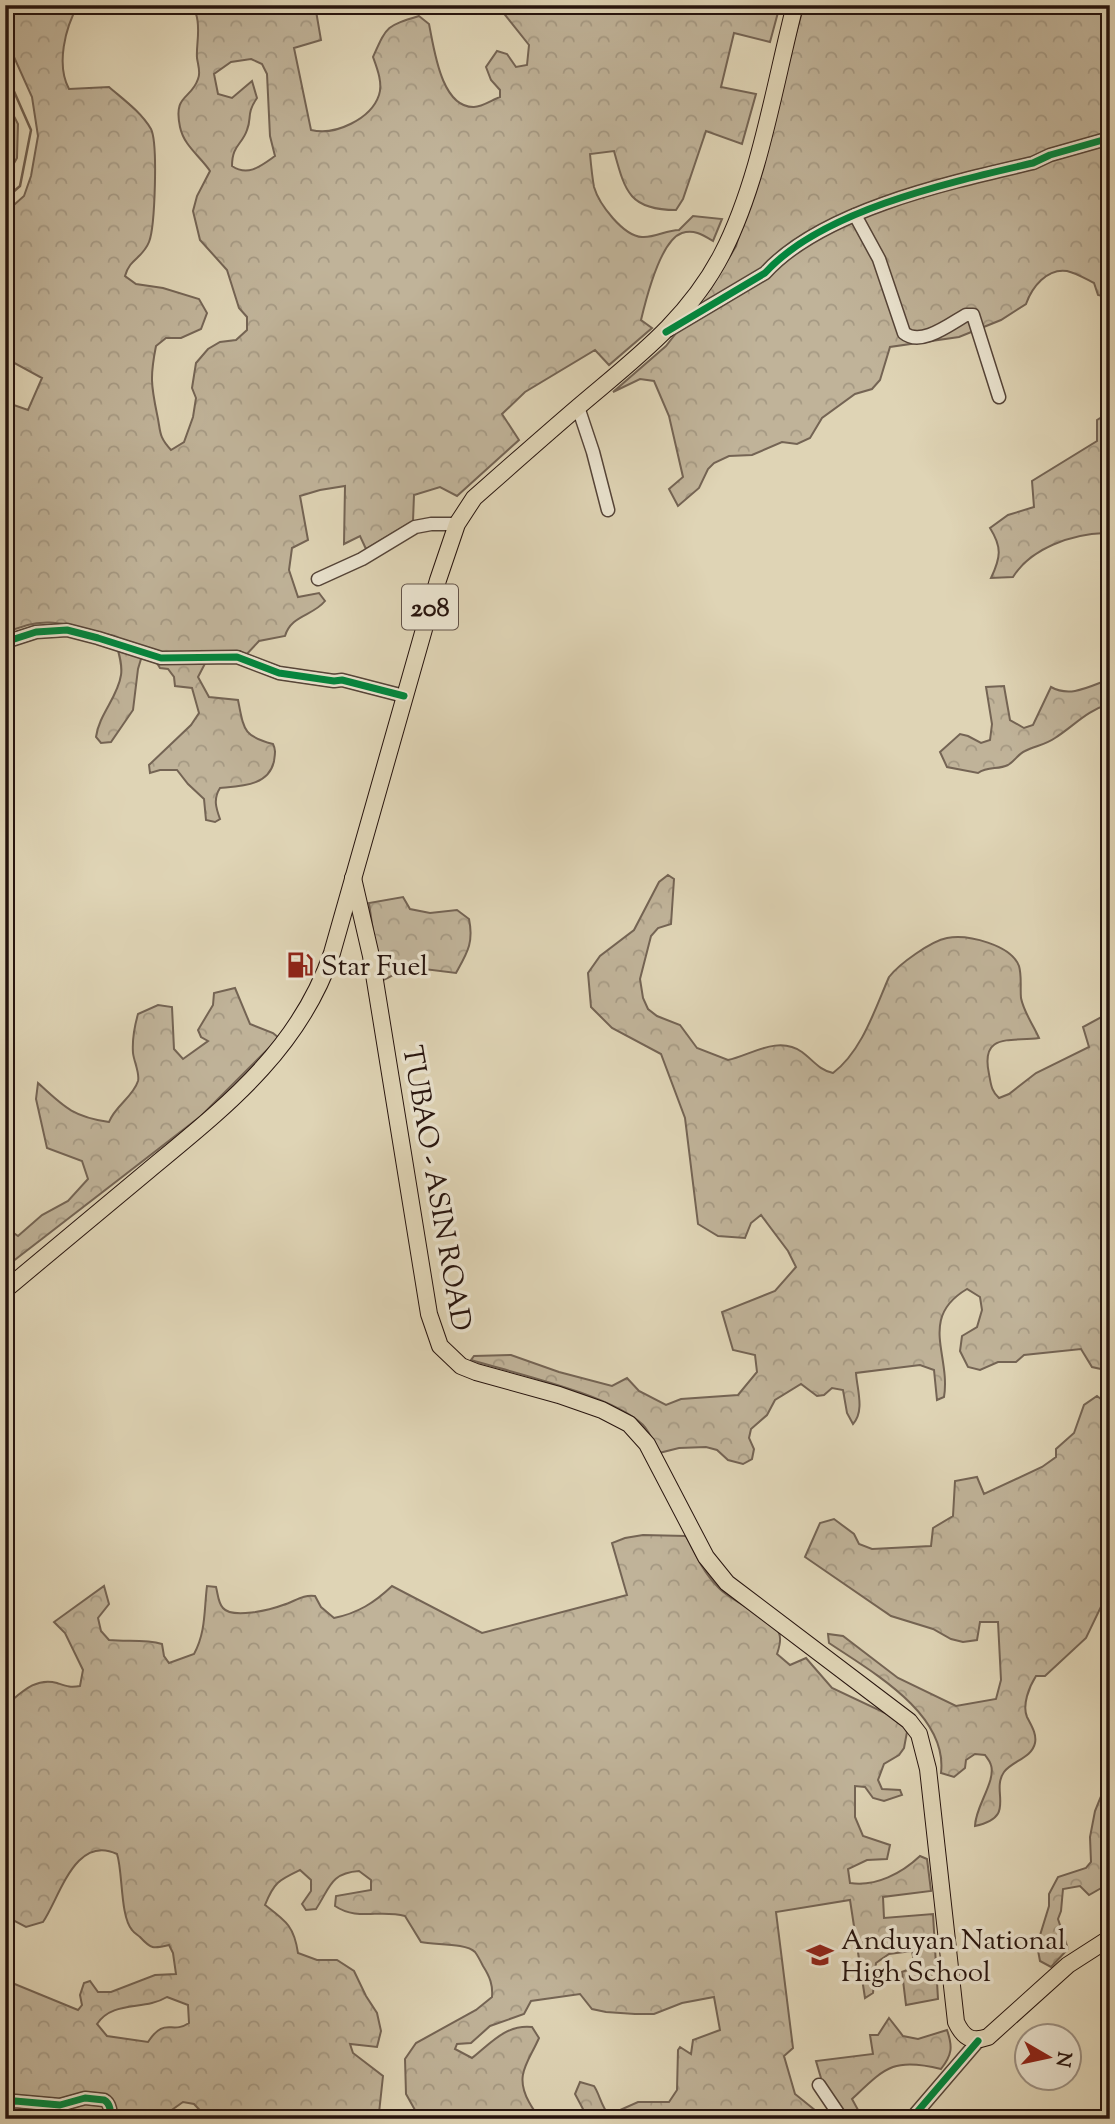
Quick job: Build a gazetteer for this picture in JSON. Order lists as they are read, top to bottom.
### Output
{
  "streets": {
    "main road": ["208", "TUBAO - ASIN ROAD"]
  },
  "crossings": [
    ["208", "TUBAO - ASIN ROAD"]
  ],
  "places": {
    "fuel station": ["Star Fuel"],
    "school or university": ["Anduyan National High School"]
  },
  "north": "right"
}
